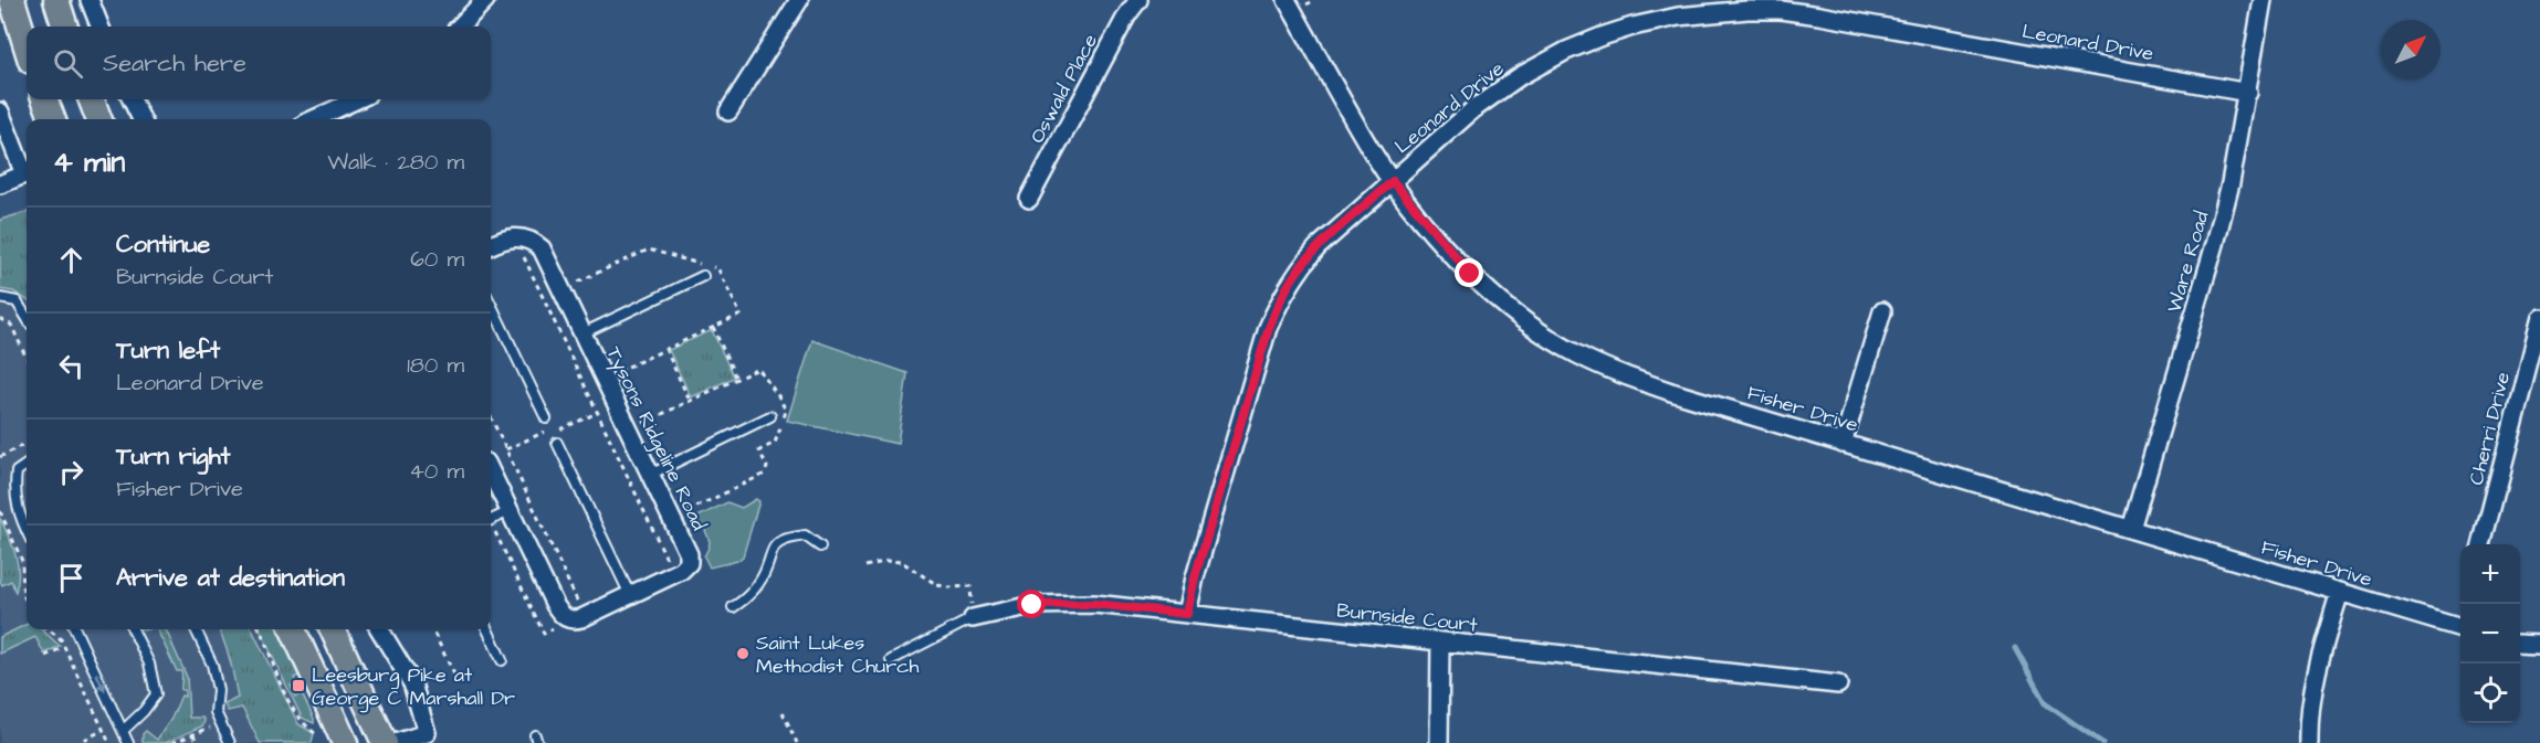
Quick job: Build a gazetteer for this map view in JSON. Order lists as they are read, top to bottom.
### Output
{
  "streets": {
    "street": [
      "Leonard Drive",
      "Oswald Place",
      "Ware Road",
      "Fisher Drive",
      "Cherri Drive",
      "Tysons Ridgeline Road",
      "Burnside Court"
    ]
  },
  "crossings": [
    ["Leonard Drive", "Ware Road"],
    ["Leonard Drive", "Fisher Drive"],
    ["Leonard Drive", "Burnside Court"],
    ["Ware Road", "Fisher Drive"]
  ],
  "places": {
    "other": ["Saint Lukes Methodist Church"],
    "transit": ["Leesburg Pike at George C Marshall Dr"]
  },
  "north": "top right",
  "page": {
    "search": "Search here",
    "heading": ["4 min", "Walk · 280 m"],
    "list": [
      ["Continue", "Burnside Court", "60 m"],
      ["Turn left", "Leonard Drive", "180 m"],
      ["Turn right", "Fisher Drive", "40 m"],
      "Arrive at destination"
    ],
    "map_buttons": ["+", "−"]
  }
}
